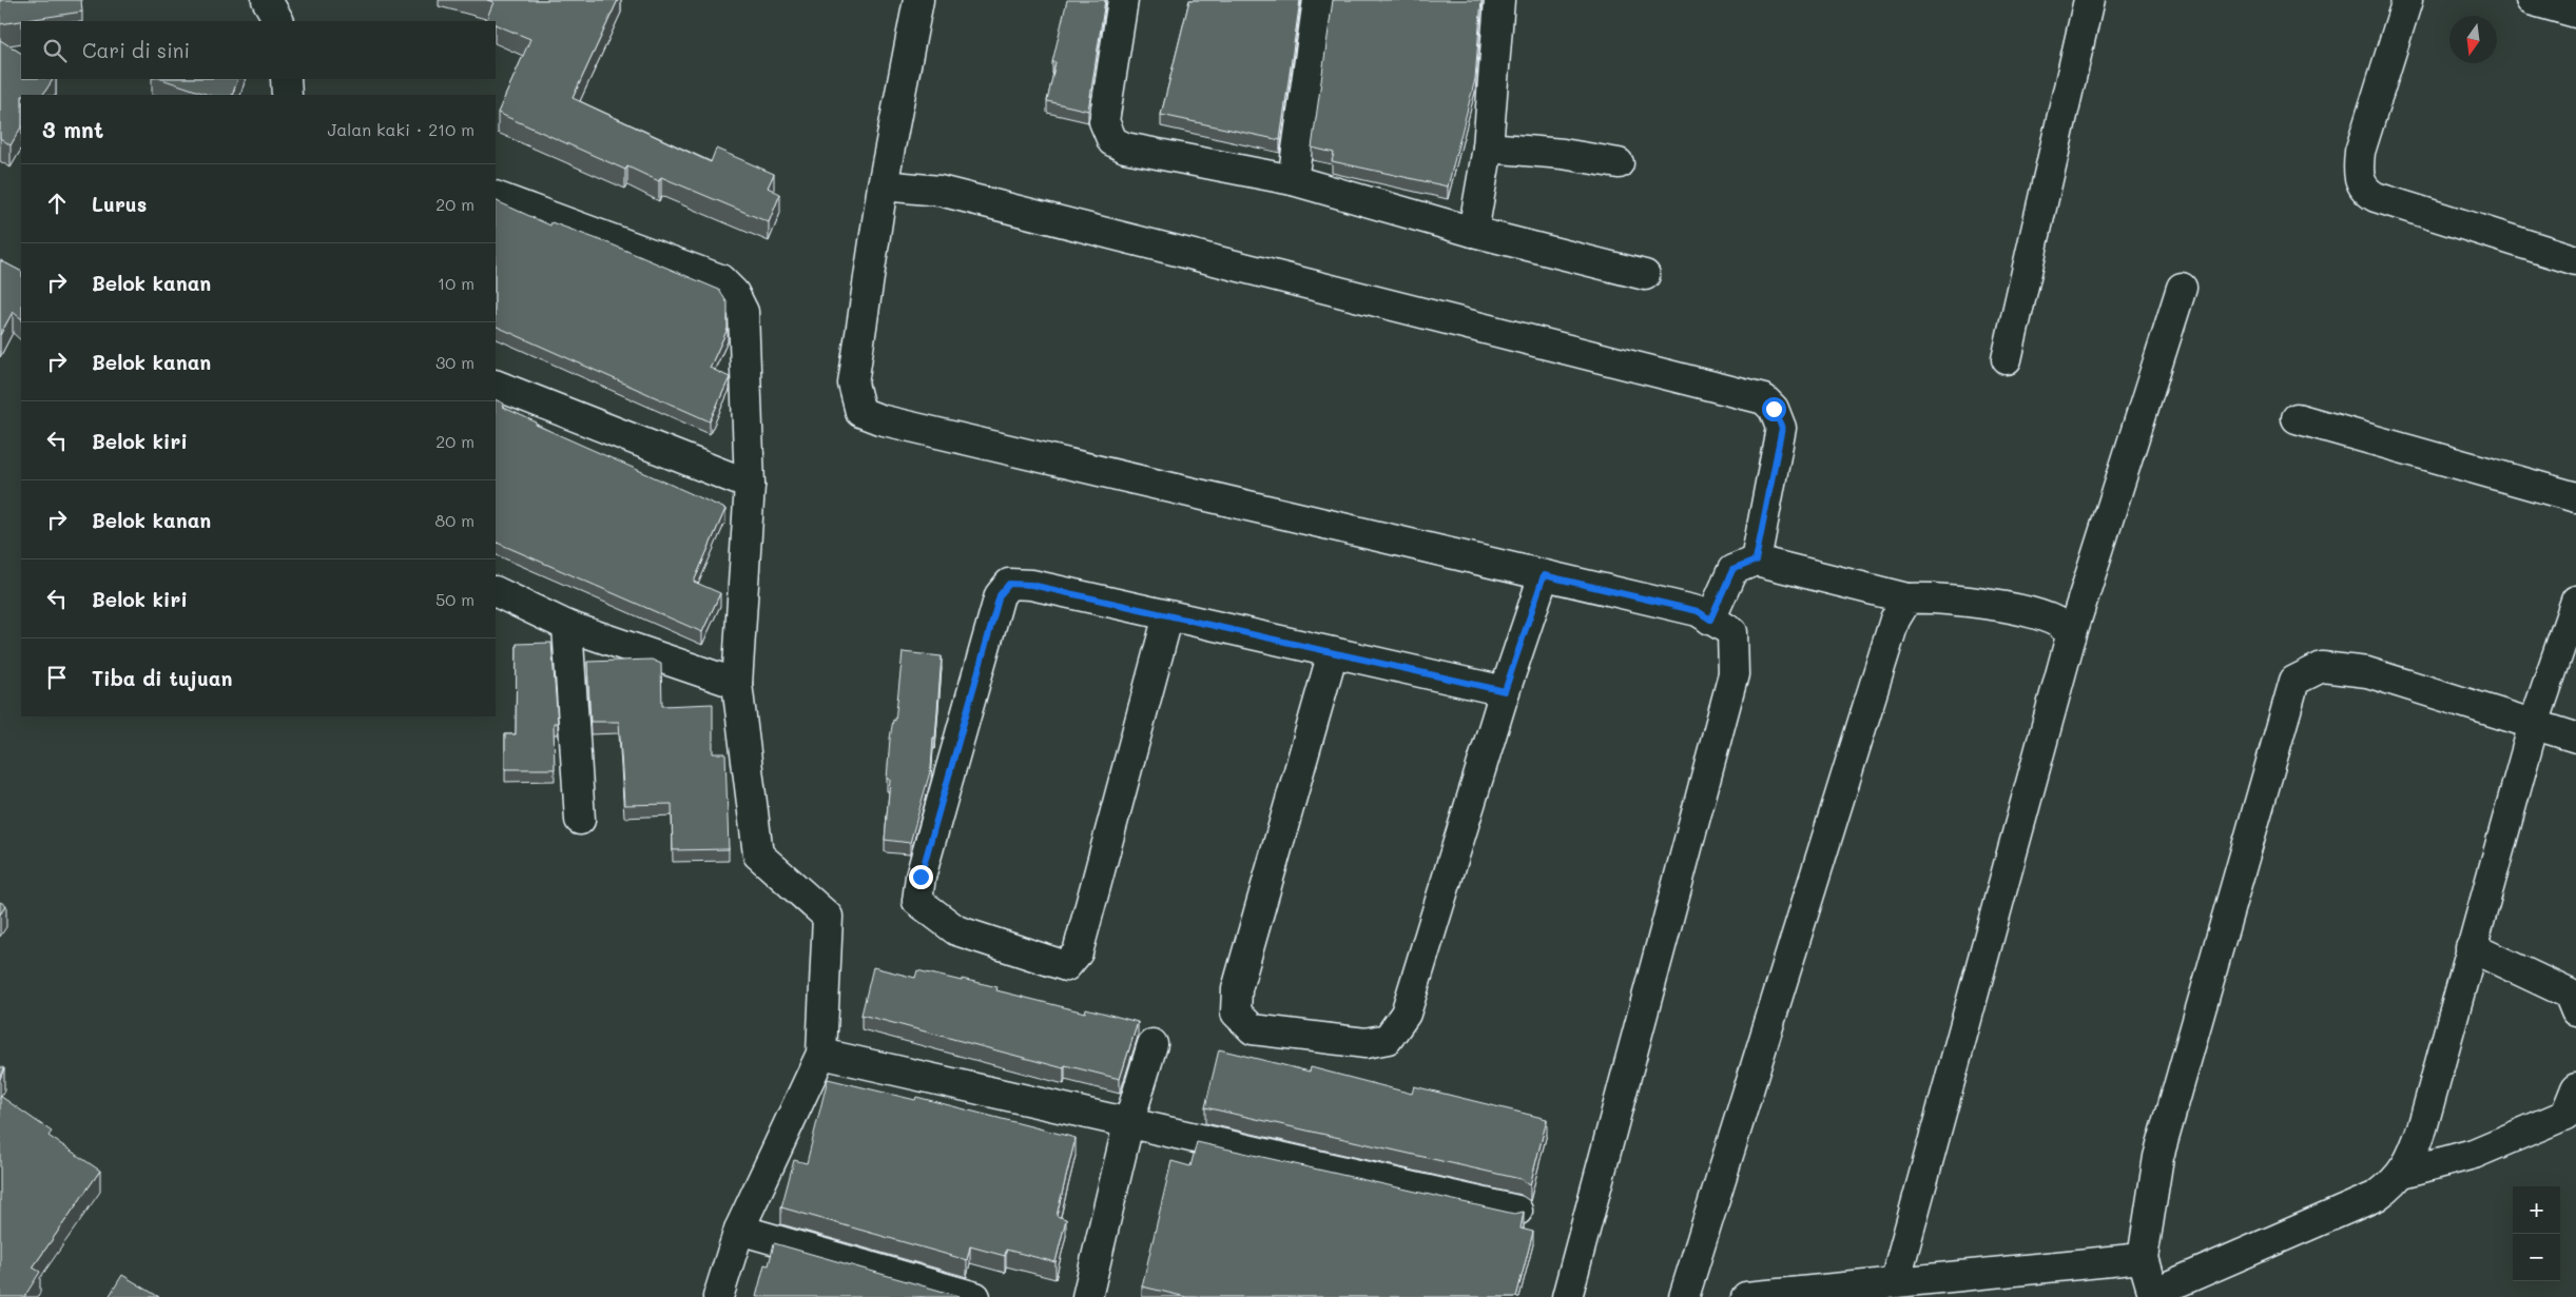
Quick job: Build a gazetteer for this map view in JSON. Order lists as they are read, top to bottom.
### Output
{
  "north": "bottom",
  "page": {
    "search": "Cari di sini",
    "heading": ["3 mnt", "Jalan kaki · 210 m"],
    "list": [
      ["Lurus", "20 m"],
      ["Belok kanan", "10 m"],
      ["Belok kanan", "30 m"],
      ["Belok kiri", "20 m"],
      ["Belok kanan", "80 m"],
      ["Belok kiri", "50 m"],
      "Tiba di tujuan"
    ],
    "map_buttons": ["+", "−"]
  }
}
